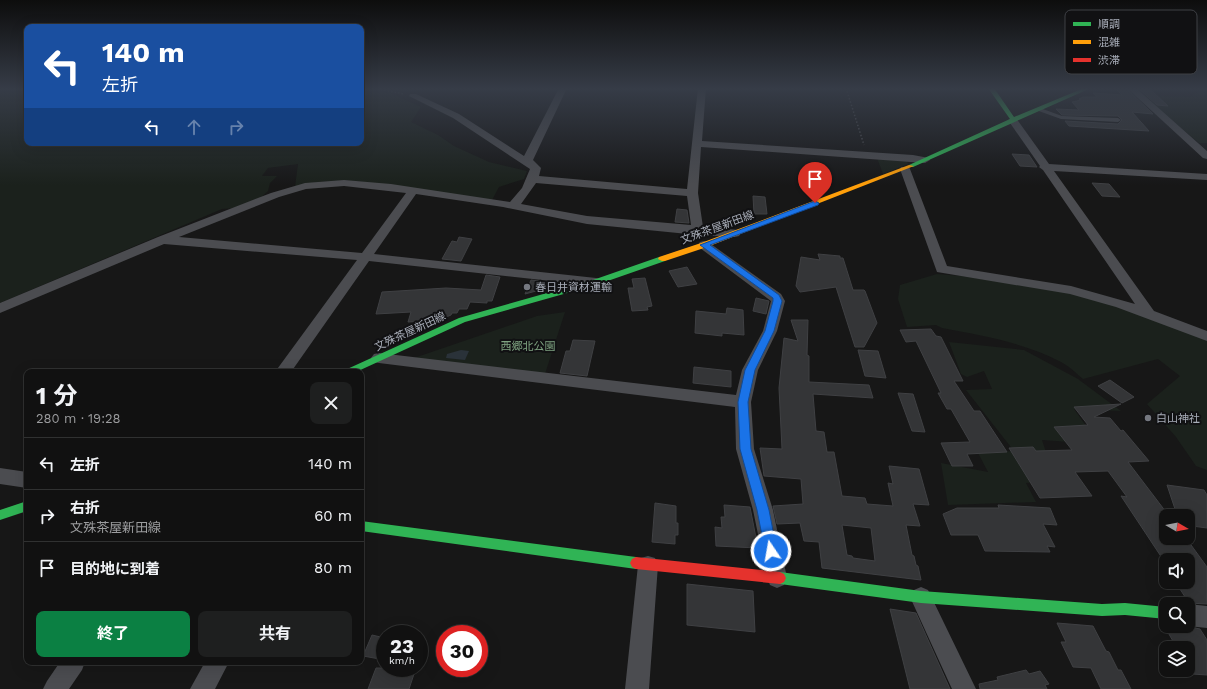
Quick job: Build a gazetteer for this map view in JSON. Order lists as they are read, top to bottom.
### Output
{
  "streets": {
    "main road": ["文殊茶屋新田線"]
  },
  "parks": ["西郷北公園"],
  "places": ["春日井資材運輸", "白山神社"],
  "legend": ["順調", "混雑", "渋滞"],
  "north": "right",
  "page": {
    "turn": ["140 m", "左折"],
    "heading": ["1 分", "280 m · 19:28"],
    "list": [
      {
        "name": "左折",
        "value": "140 m"
      },
      {
        "name": "右折",
        "note": "文殊茶屋新田線",
        "value": "60 m"
      },
      {
        "name": "目的地に到着",
        "value": "80 m"
      }
    ],
    "buttons": ["終了", "共有"],
    "speed": "23 km/h",
    "limit": "30"
  }
}
